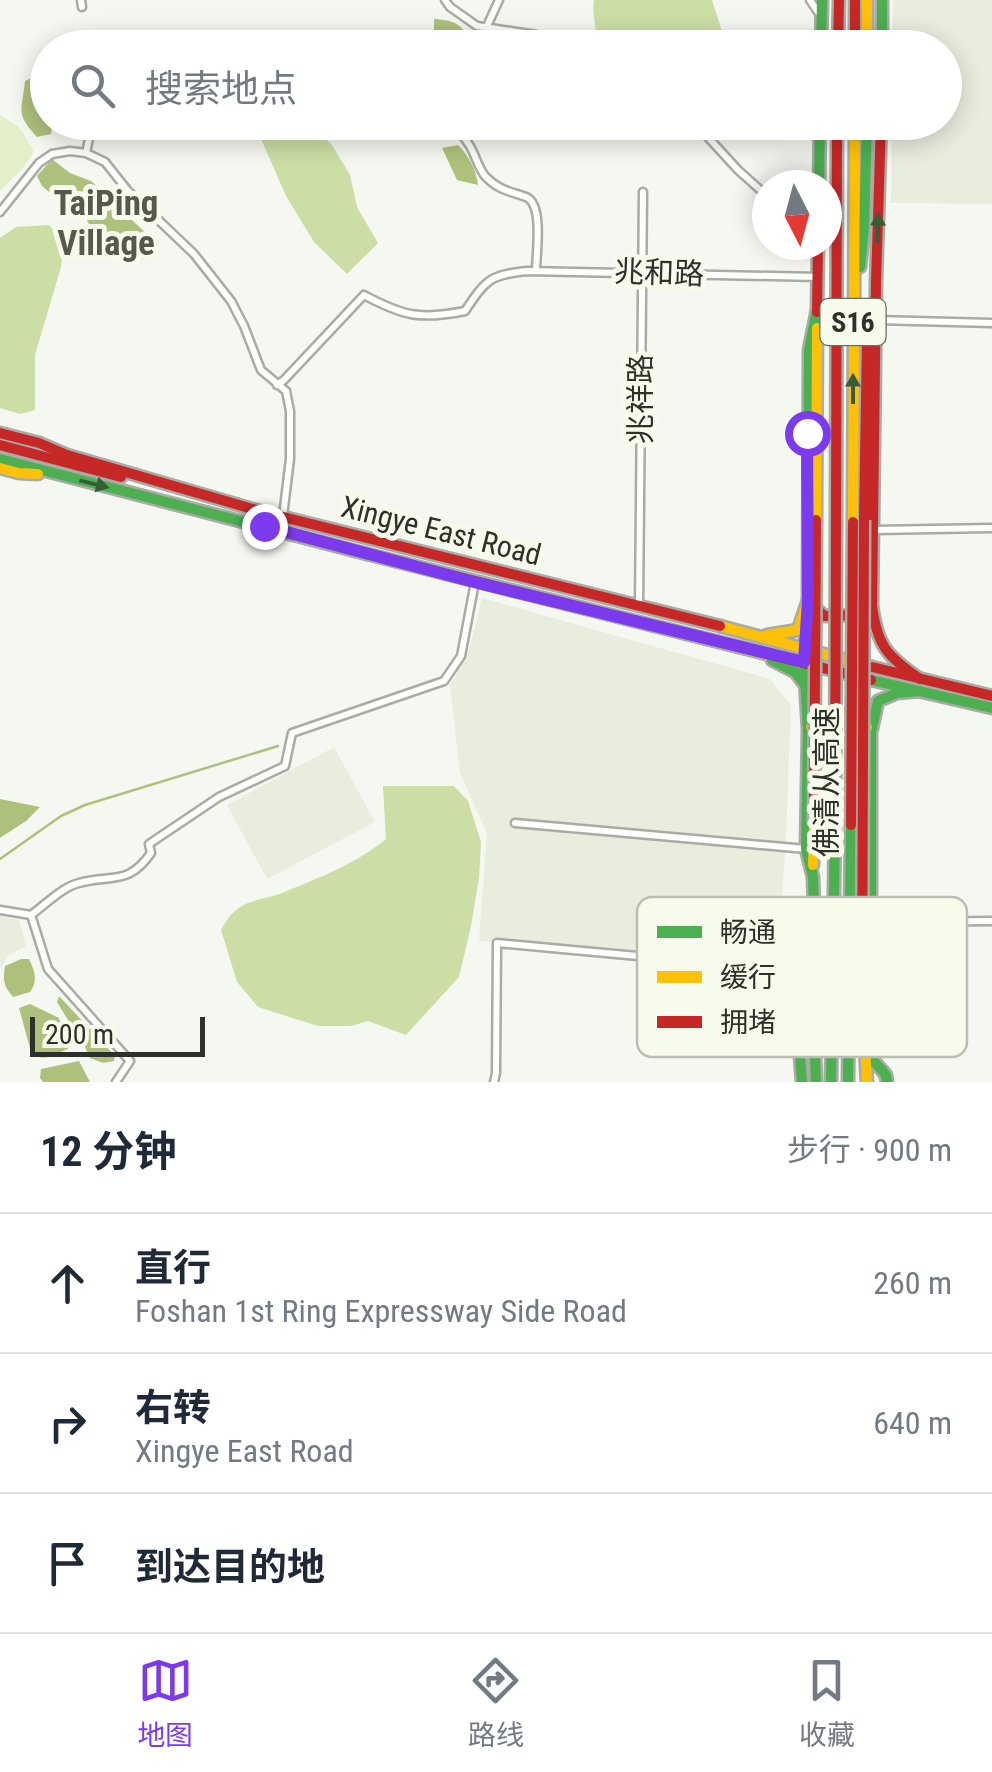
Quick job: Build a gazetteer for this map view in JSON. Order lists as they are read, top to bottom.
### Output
{
  "streets": {
    "main road": ["S16", "Xingye East Road", "佛清从高速"],
    "street": ["兆和路", "兆祥路"]
  },
  "crossings": [
    ["兆和路", "兆祥路"],
    ["兆祥路", "Xingye East Road"]
  ],
  "districts": ["TaiPing Village"],
  "legend": ["畅通", "缓行", "拥堵"],
  "scale_bar": "200 m",
  "north": "bottom",
  "page": {
    "search": "搜索地点",
    "scale": "200 m",
    "heading": ["12 分钟", "步行 · 900 m"],
    "list": [
      ["直行", "Foshan 1st Ring Expressway Side Road", "260 m"],
      ["右转", "Xingye East Road", "640 m"],
      "到达目的地"
    ],
    "nav": ["地图", "路线", "收藏"]
  }
}
